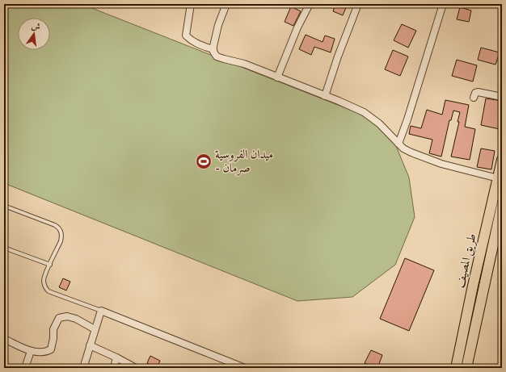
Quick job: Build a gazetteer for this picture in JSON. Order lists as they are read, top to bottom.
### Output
{
  "streets": {
    "main road": ["طريق المصيف"]
  },
  "places": {
    "sports": ["ميدان الفروسية - صرمان"]
  },
  "north": "top"
}
